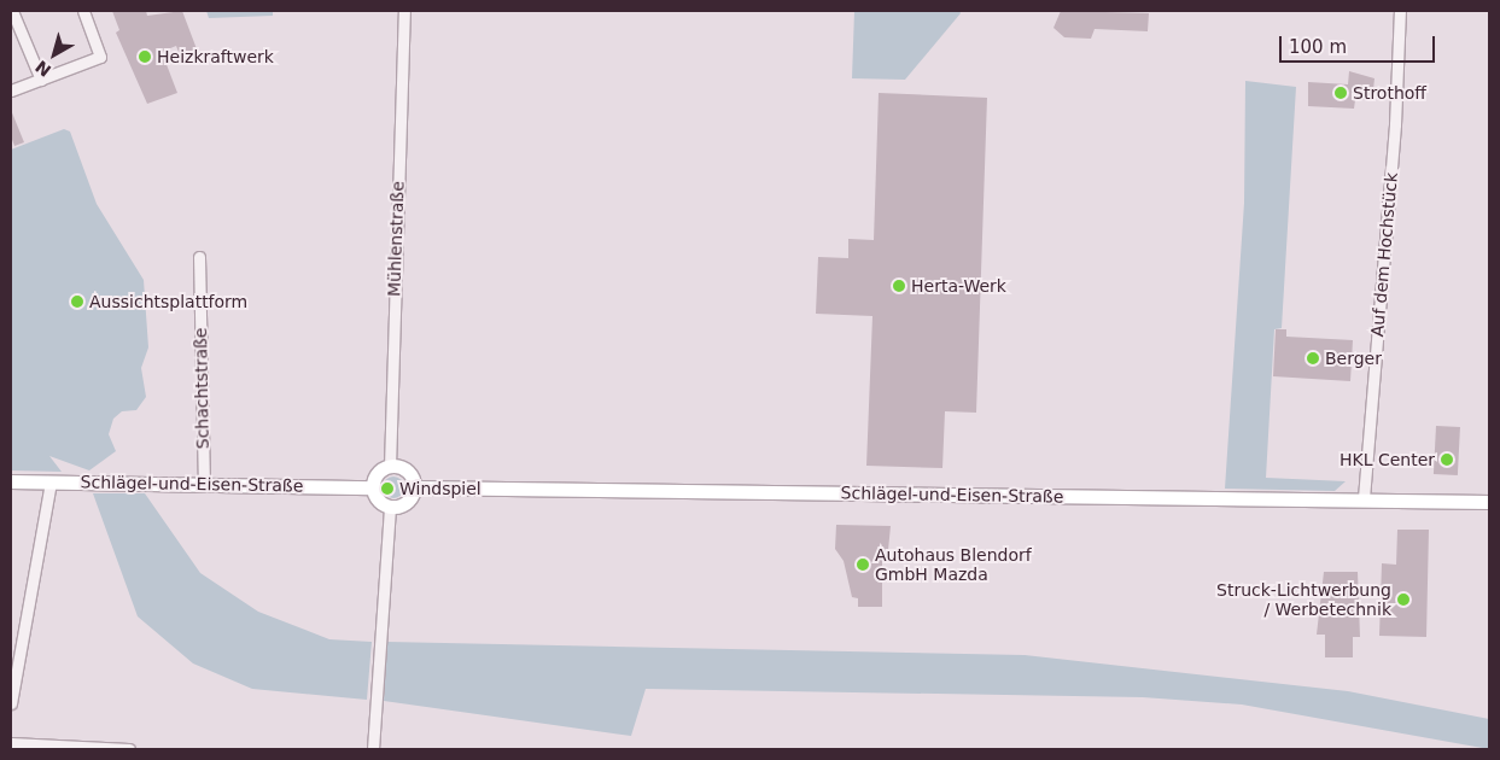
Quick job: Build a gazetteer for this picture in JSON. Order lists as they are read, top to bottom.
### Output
{
  "streets": {
    "street": [
      "Mühlenstraße",
      "Auf dem Hochstück",
      "Schachtstraße",
      "Schlägel-und-Eisen-Straße"
    ]
  },
  "crossings": [
    ["Mühlenstraße", "Schlägel-und-Eisen-Straße"],
    ["Auf dem Hochstück", "Schlägel-und-Eisen-Straße"],
    ["Schachtstraße", "Schlägel-und-Eisen-Straße"]
  ],
  "places": [
    "Heizkraftwerk",
    "Strothoff",
    "Herta-Werk",
    "Aussichtsplattform",
    "Berger",
    "HKL Center",
    "Windspiel",
    "Autohaus Blendorf GmbH Mazda",
    "Struck-Lichtwerbung / Werbetechnik"
  ],
  "scale_bar": "100 m",
  "north": "bottom left"
}
